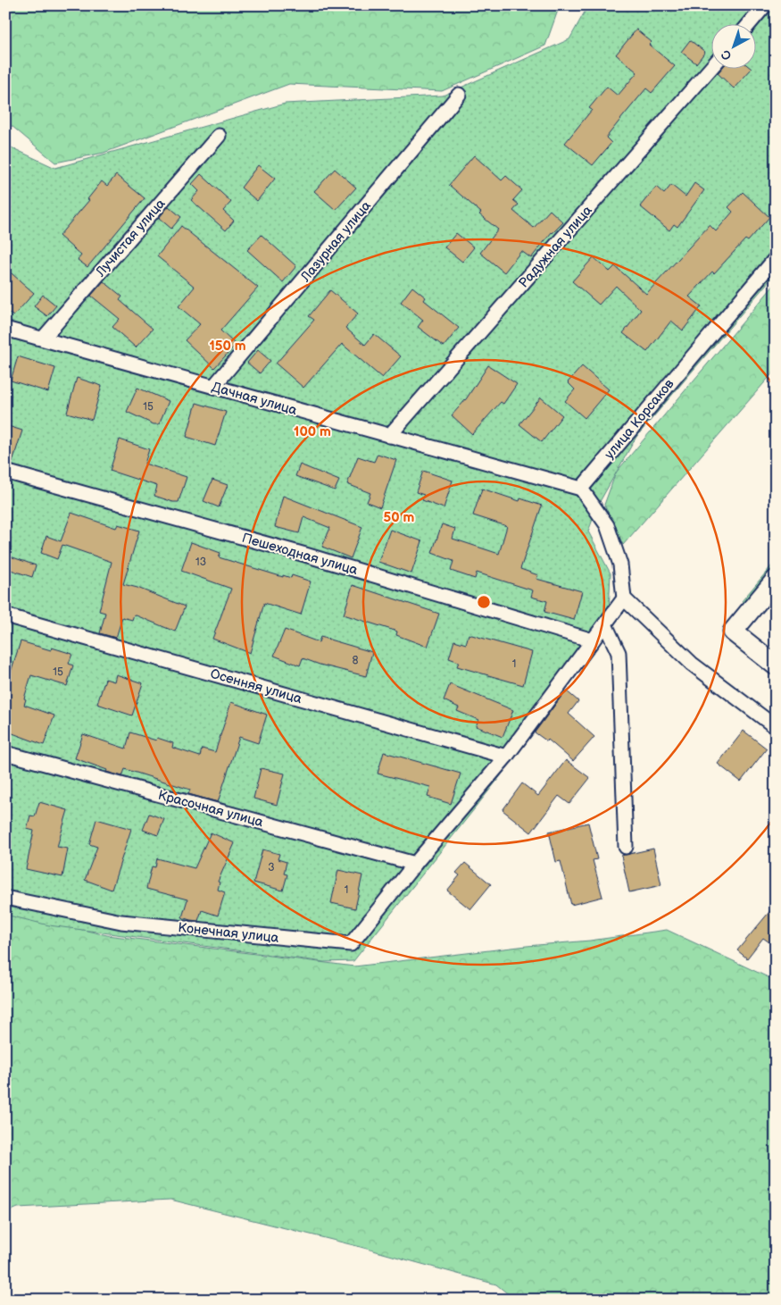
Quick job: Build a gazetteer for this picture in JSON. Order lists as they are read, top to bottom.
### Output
{
  "streets": {
    "street": [
      "Лучистая улица",
      "Лазурная улица",
      "Радужная улица",
      "Дачная улица",
      "улица Корсаков",
      "Пешеходная улица",
      "Осенняя улица",
      "Красочная улица",
      "Конечная улица"
    ]
  },
  "crossings": [
    ["Лучистая улица", "Дачная улица"],
    ["Лазурная улица", "Дачная улица"],
    ["Радужная улица", "Дачная улица"],
    ["Дачная улица", "улица Корсаков"],
    ["Красочная улица", "Конечная улица"]
  ],
  "house_numbers": [
    "15",
    "13",
    "8",
    "1",
    "15",
    "3",
    "1"
  ],
  "north": "bottom left",
  "rings": ["150 m", "100 m", "50 m"]
}
